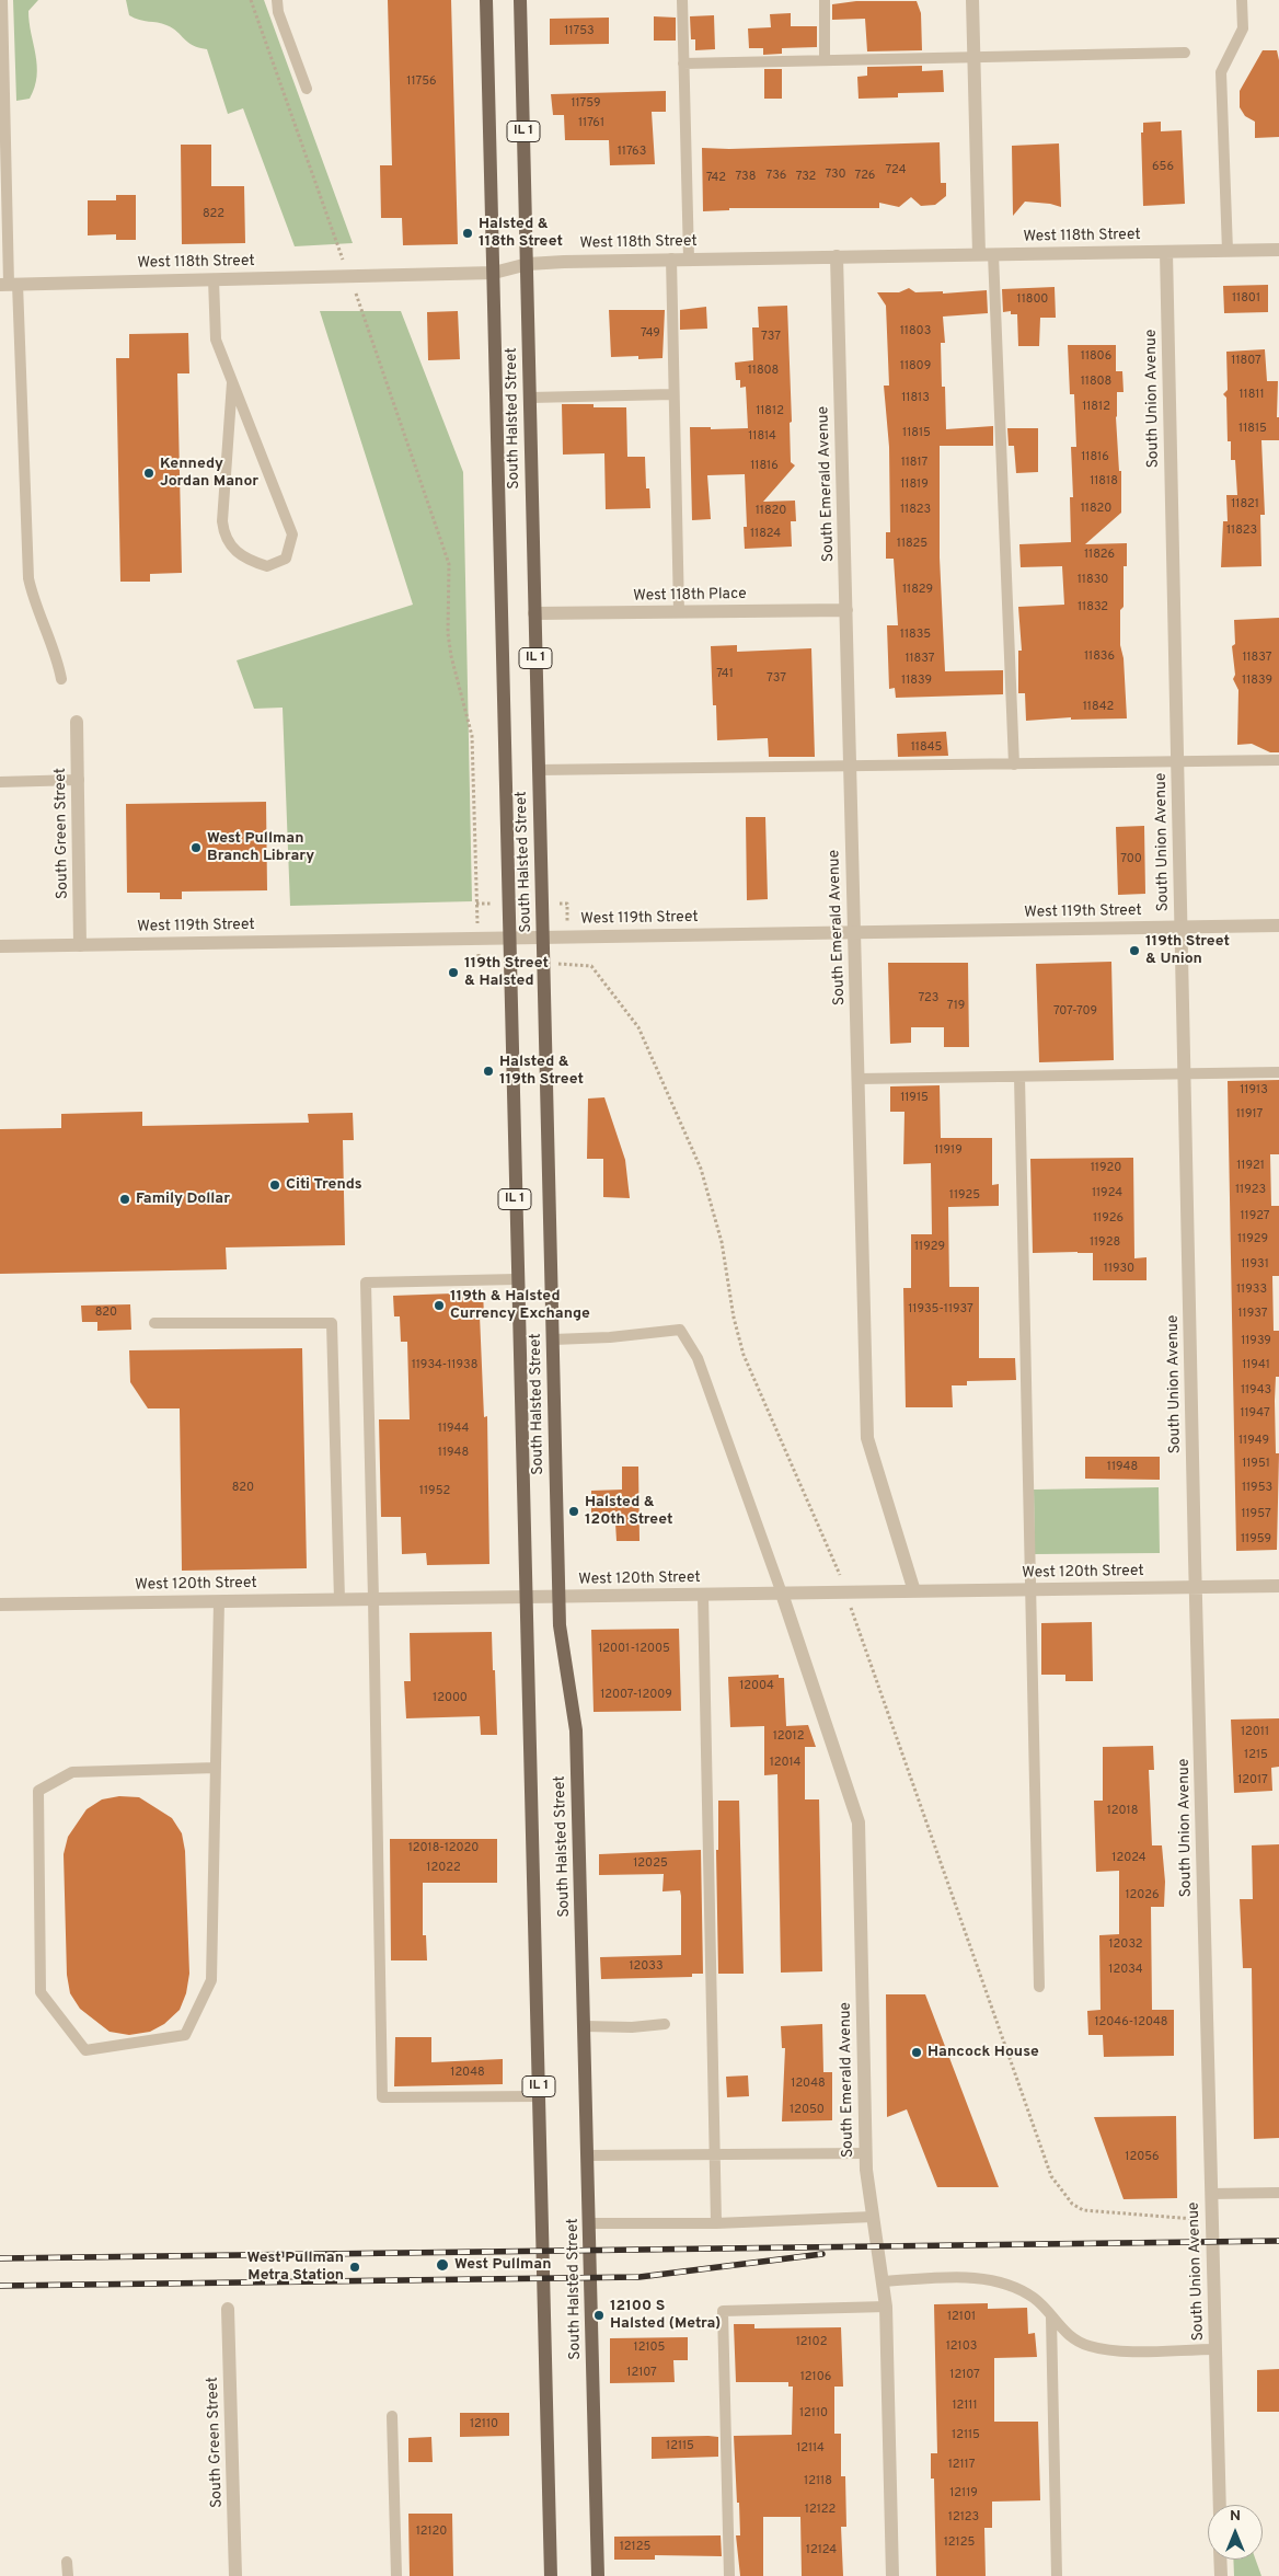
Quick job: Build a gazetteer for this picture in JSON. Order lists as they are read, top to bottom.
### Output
{
  "streets": {
    "main road": ["IL 1", "South Halsted Street"],
    "street": [
      "West 118th Street",
      "South Union Avenue",
      "South Emerald Avenue",
      "West 118th Place",
      "South Green Street",
      "West 119th Street",
      "West 120th Street"
    ]
  },
  "crossings": [
    ["West 118th Street", "South Union Avenue"],
    ["West 118th Street", "South Halsted Street"],
    ["West 118th Street", "South Emerald Avenue"],
    ["South Union Avenue", "West 119th Street"],
    ["South Union Avenue", "West 120th Street"],
    ["South Halsted Street", "West 118th Place"],
    ["South Halsted Street", "West 119th Street"],
    ["South Halsted Street", "West 120th Street"],
    ["South Emerald Avenue", "West 118th Place"],
    ["South Emerald Avenue", "West 119th Street"],
    ["South Emerald Avenue", "West 120th Street"],
    ["South Green Street", "West 119th Street"]
  ],
  "places": [
    "Halsted & 118th Street",
    "Kennedy Jordan Manor",
    "West Pullman Branch Library",
    "119th Street & Union",
    "119th Street & Halsted",
    "Halsted & 119th Street",
    "Citi Trends",
    "Family Dollar",
    "119th & Halsted Currency Exchange",
    "Halsted & 120th Street",
    "Hancock House",
    "West Pullman",
    "West Pullman Metra Station",
    "12100 S Halsted (Metra)"
  ],
  "house_numbers": [
    "11753",
    "11756",
    "11759",
    "11761",
    "11763",
    "656",
    "724",
    "730",
    "736",
    "726",
    "738",
    "732",
    "742",
    "822",
    "11801",
    "11800",
    "11803",
    "749",
    "737",
    "11806",
    "11807",
    "11809",
    "11808",
    "11808",
    "11811",
    "11813",
    "11812",
    "11812",
    "11815",
    "11815",
    "11814",
    "11816",
    "11817",
    "11816",
    "11818",
    "11819",
    "11821",
    "11820",
    "11823",
    "11820",
    "11823",
    "11824",
    "11825",
    "11826",
    "11830",
    "11829",
    "11832",
    "11835",
    "11836",
    "11837",
    "11837",
    "741",
    "737",
    "11839",
    "11839",
    "11842",
    "11845",
    "700",
    "723",
    "719",
    "707-709",
    "11913",
    "11915",
    "11917",
    "11919",
    "11921",
    "11920",
    "11923",
    "11924",
    "11925",
    "11927",
    "11926",
    "11929",
    "11928",
    "11929",
    "11931",
    "11930",
    "11933",
    "11935-11937",
    "820",
    "11937",
    "11939",
    "11934-11938",
    "11941",
    "11943",
    "11947",
    "11944",
    "11949",
    "11948",
    "11951",
    "11948",
    "820",
    "11953",
    "11952",
    "11957",
    "11959",
    "12001-12005",
    "12004",
    "12007-12009",
    "12000",
    "12011",
    "12012",
    "1215",
    "12014",
    "12017",
    "12018",
    "12018-12020",
    "12024",
    "12025",
    "12022",
    "12026",
    "12032",
    "12033",
    "12034",
    "12046-12048",
    "12048",
    "12048",
    "12050",
    "12056",
    "12101",
    "12102",
    "12103",
    "12105",
    "12107",
    "12107",
    "12106",
    "12111",
    "12110",
    "12110",
    "12115",
    "12115",
    "12114",
    "12117",
    "12118",
    "12119",
    "12122",
    "12123",
    "12120",
    "12125",
    "12125",
    "12124"
  ],
  "north": "top"
}
